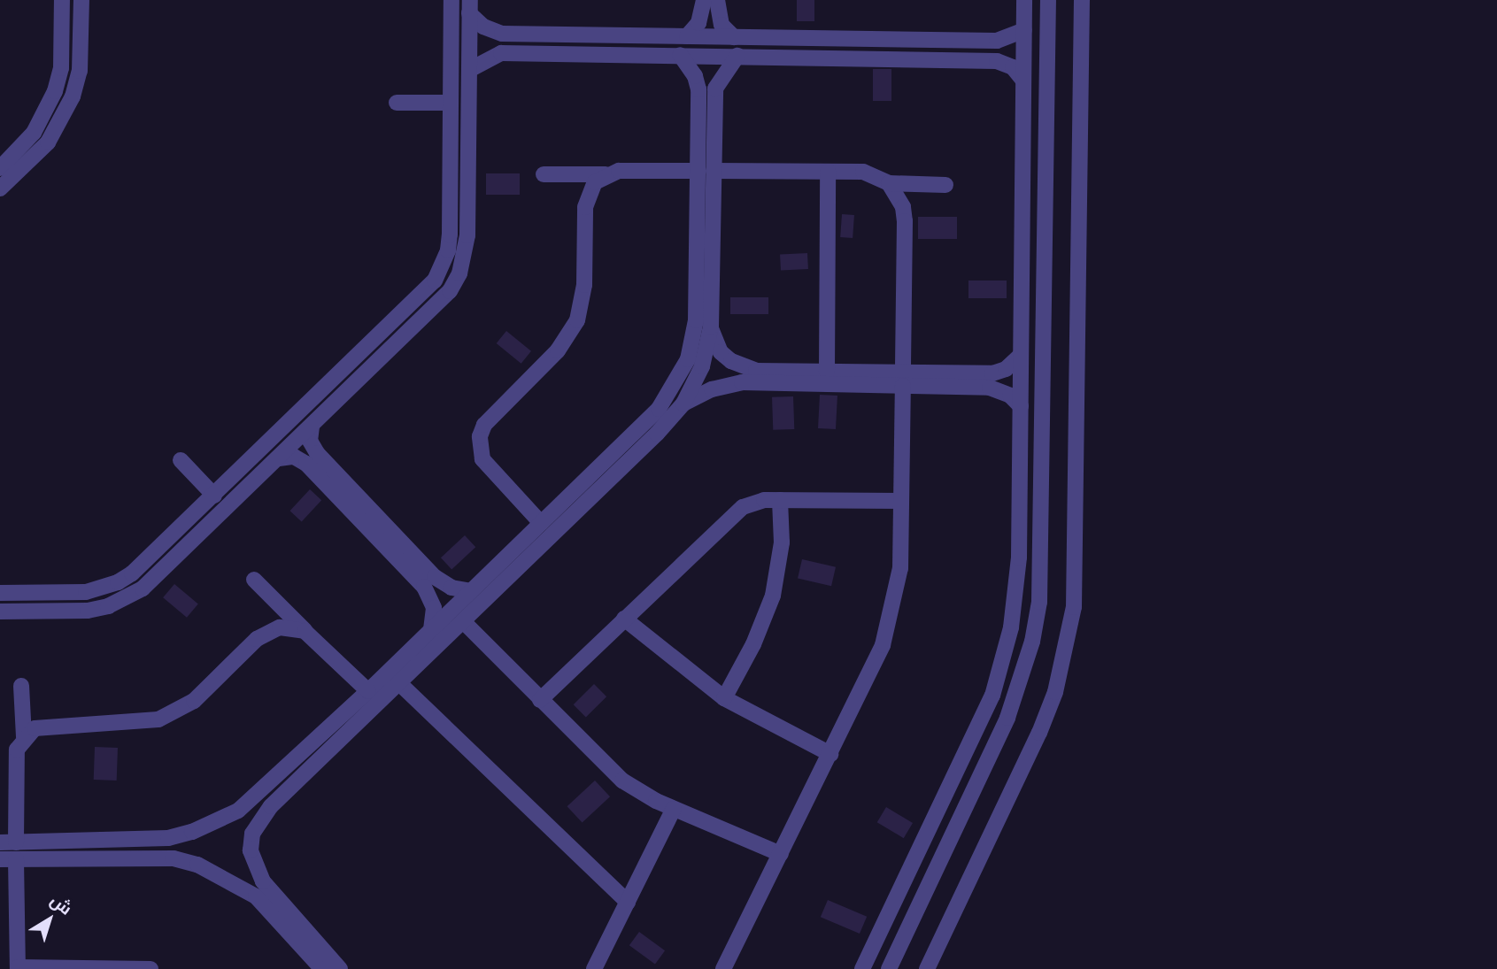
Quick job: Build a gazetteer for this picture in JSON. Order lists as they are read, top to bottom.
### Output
{
  "north": "top right"
}
